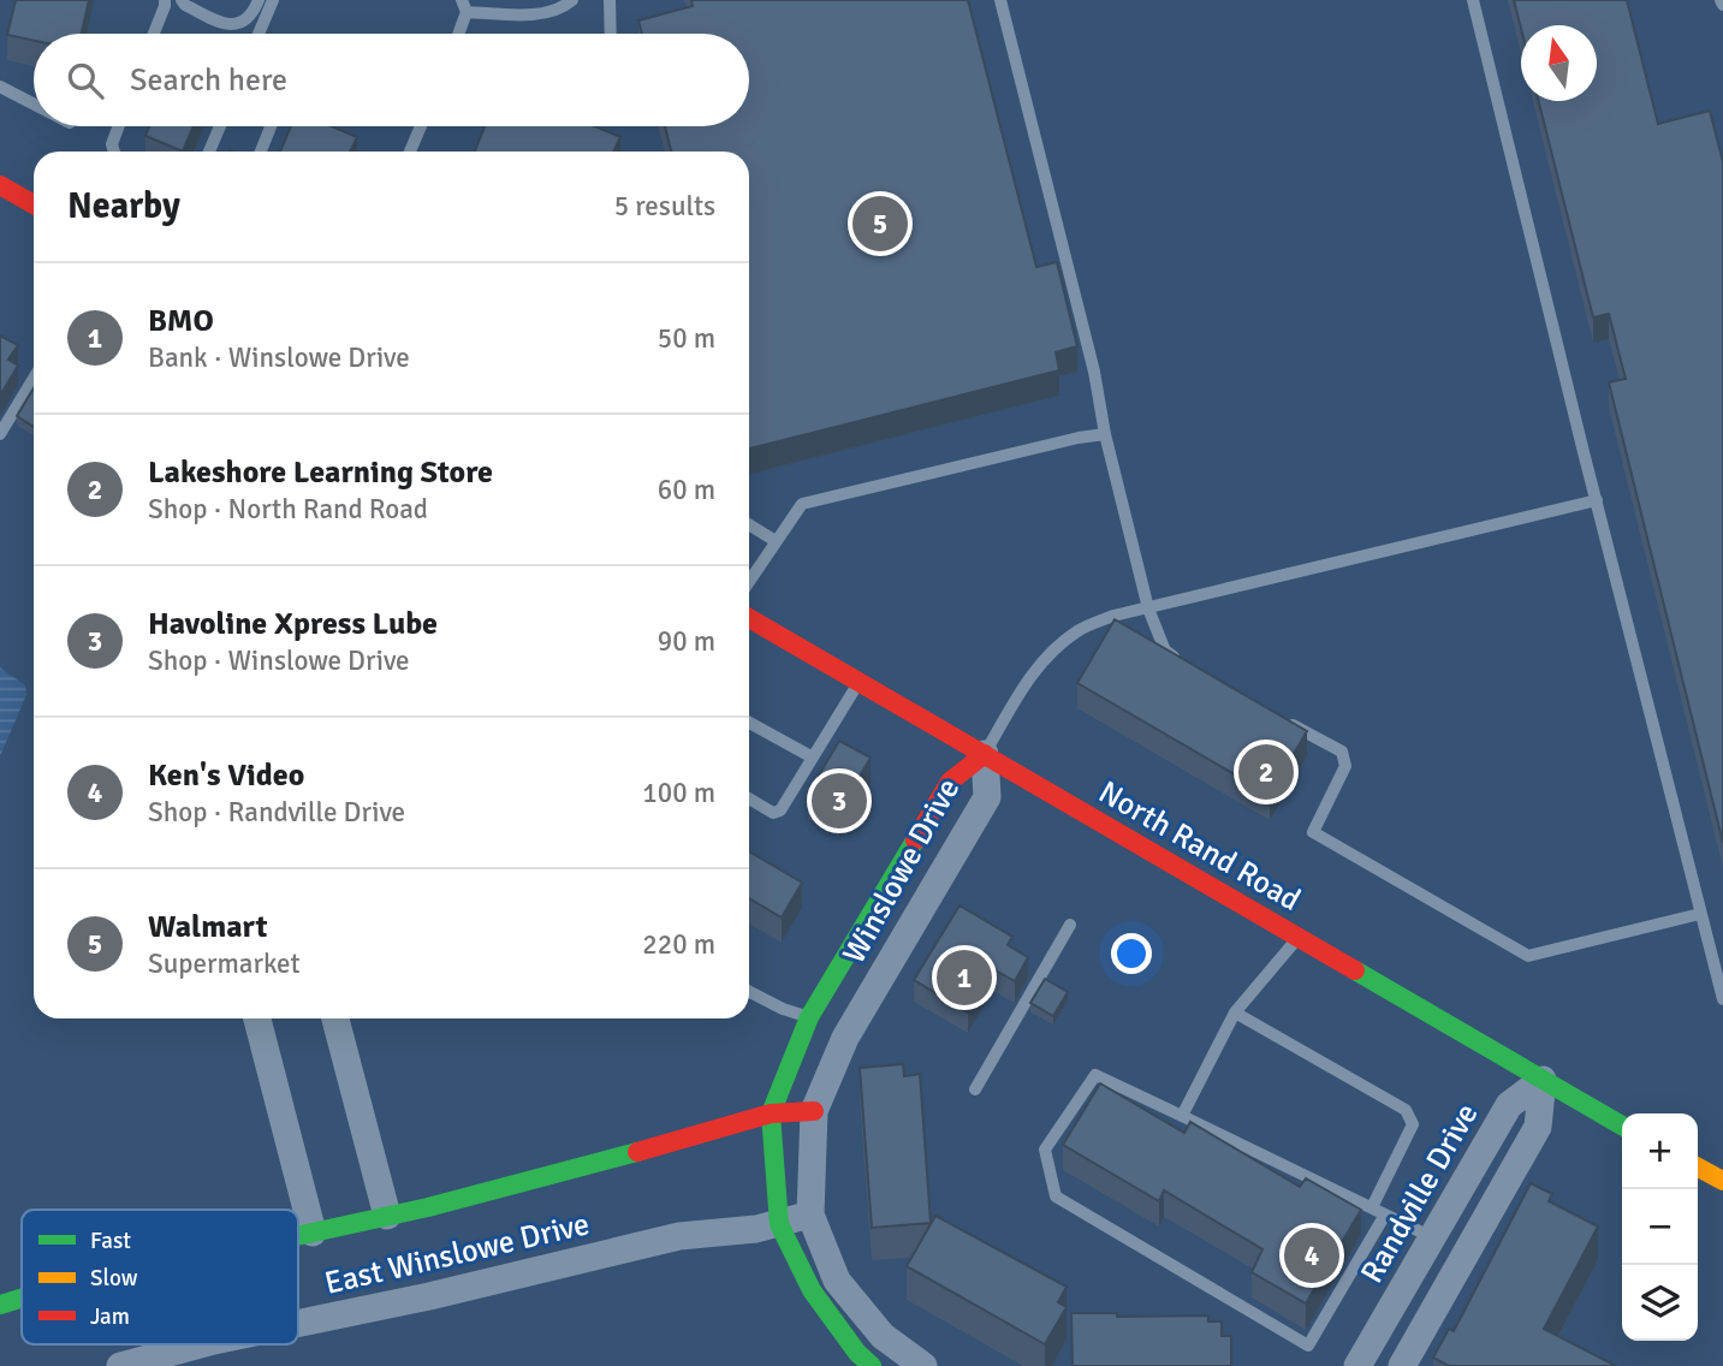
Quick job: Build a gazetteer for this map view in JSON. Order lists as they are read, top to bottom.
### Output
{
  "streets": {
    "street": [
      "North Rand Road",
      "Winslowe Drive",
      "Randville Drive",
      "East Winslowe Drive"
    ]
  },
  "crossings": [
    ["North Rand Road", "Winslowe Drive"],
    ["North Rand Road", "Randville Drive"],
    ["Winslowe Drive", "East Winslowe Drive"]
  ],
  "legend": ["Fast", "Slow", "Jam"],
  "north": "top",
  "page": {
    "search": "Search here",
    "heading": ["Nearby", "5 results"],
    "pins": [
      "5",
      "2",
      "3",
      "1",
      "4"
    ],
    "list": [
      {
        "mark": "1",
        "name": "BMO",
        "note": "Bank · Winslowe Drive",
        "value": "50 m"
      },
      {
        "mark": "2",
        "name": "Lakeshore Learning Store",
        "note": "Shop · North Rand Road",
        "value": "60 m"
      },
      {
        "mark": "3",
        "name": "Havoline Xpress Lube",
        "note": "Shop · Winslowe Drive",
        "value": "90 m"
      },
      {
        "mark": "4",
        "name": "Ken's Video",
        "note": "Shop · Randville Drive",
        "value": "100 m"
      },
      {
        "mark": "5",
        "name": "Walmart",
        "note": "Supermarket",
        "value": "220 m"
      }
    ],
    "map_buttons": ["+", "−"]
  }
}
